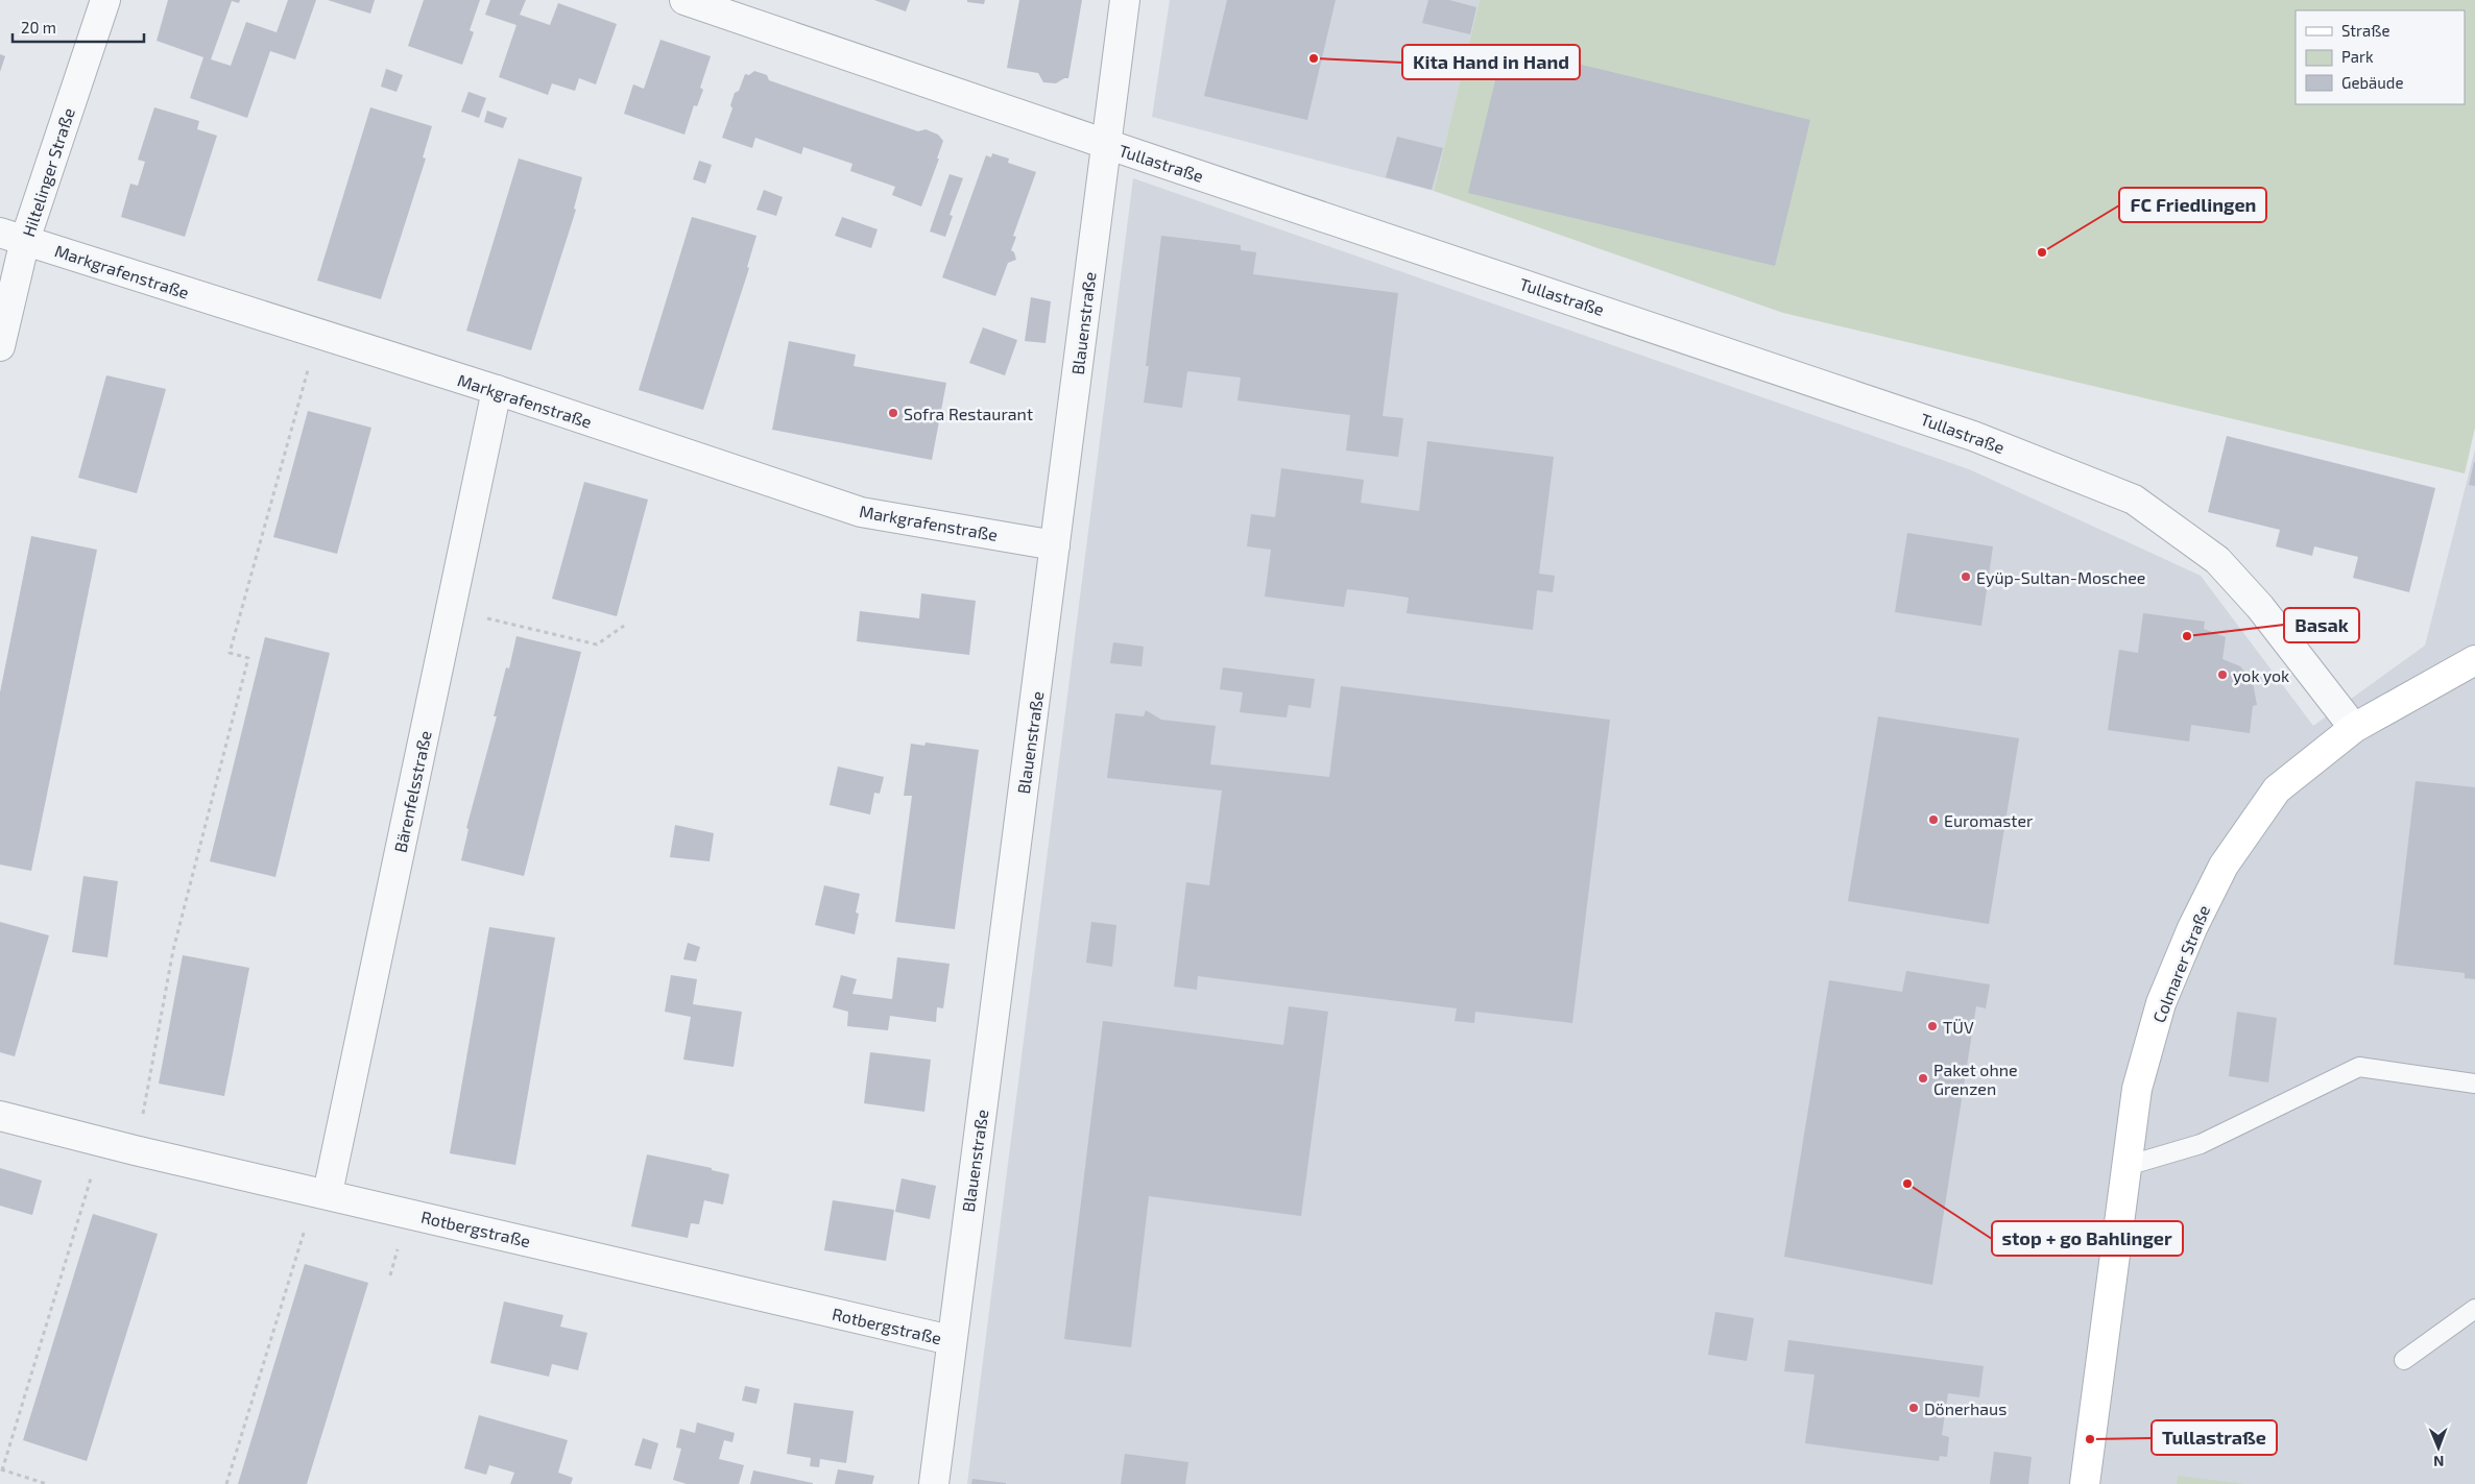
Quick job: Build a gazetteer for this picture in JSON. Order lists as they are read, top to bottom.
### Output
{
  "streets": {
    "main road": ["Colmarer Straße"],
    "street": [
      "Tullastraße",
      "Hiltelinger Straße",
      "Markgrafenstraße",
      "Blauenstraße",
      "Bärenfelsstraße",
      "Rotbergstraße"
    ]
  },
  "crossings": [
    ["Tullastraße", "Blauenstraße"],
    ["Tullastraße", "Colmarer Straße"],
    ["Hiltelinger Straße", "Markgrafenstraße"],
    ["Markgrafenstraße", "Blauenstraße"],
    ["Markgrafenstraße", "Bärenfelsstraße"],
    ["Blauenstraße", "Rotbergstraße"],
    ["Bärenfelsstraße", "Rotbergstraße"]
  ],
  "places": [
    "Kita Hand in Hand",
    "FC Friedlingen",
    "Sofra Restaurant",
    "Eyüp-Sultan-Moschee",
    "Basak",
    "yok yok",
    "Euromaster",
    "TÜV",
    "Paket ohne Grenzen",
    "stop + go Bahlinger",
    "Dönerhaus",
    "Tullastraße"
  ],
  "legend": ["Straße", "Park", "Gebäude"],
  "scale_bar": "20 m",
  "north": "bottom"
}
